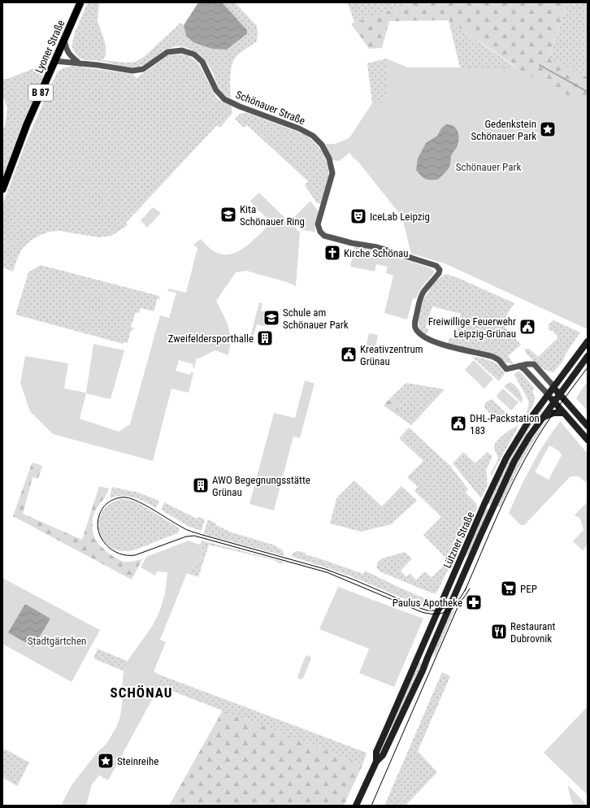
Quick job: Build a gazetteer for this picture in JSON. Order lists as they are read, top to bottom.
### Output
{
  "streets": {
    "main road": ["Lyoner Straße", "B 87", "Lützner Straße"],
    "street": ["Schönauer Straße"]
  },
  "crossings": [
    ["Lyoner Straße", "Schönauer Straße"]
  ],
  "districts": ["SCHÖNAU"],
  "parks": ["Schönauer Park", "Stadtgärtchen"],
  "places": {
    "place": ["Gedenkstein Schönauer Park", "Steinreihe"],
    "school or university": ["Kita Schönauer Ring", "Schule am Schönauer Park"],
    "theatre": ["IceLab Leipzig"],
    "church": ["Kirche Schönau"],
    "public building": ["Freiwillige Feuerwehr Leipzig-Grünau", "Kreativzentrum Grünau", "DHL-Packstation 183"],
    "building": ["Zweifeldersporthalle", "AWO Begegnungsstätte Grünau"],
    "supermarket": ["PEP"],
    "pharmacy": ["Paulus Apotheke"],
    "restaurant": ["Restaurant Dubrovnik"]
  }
}
